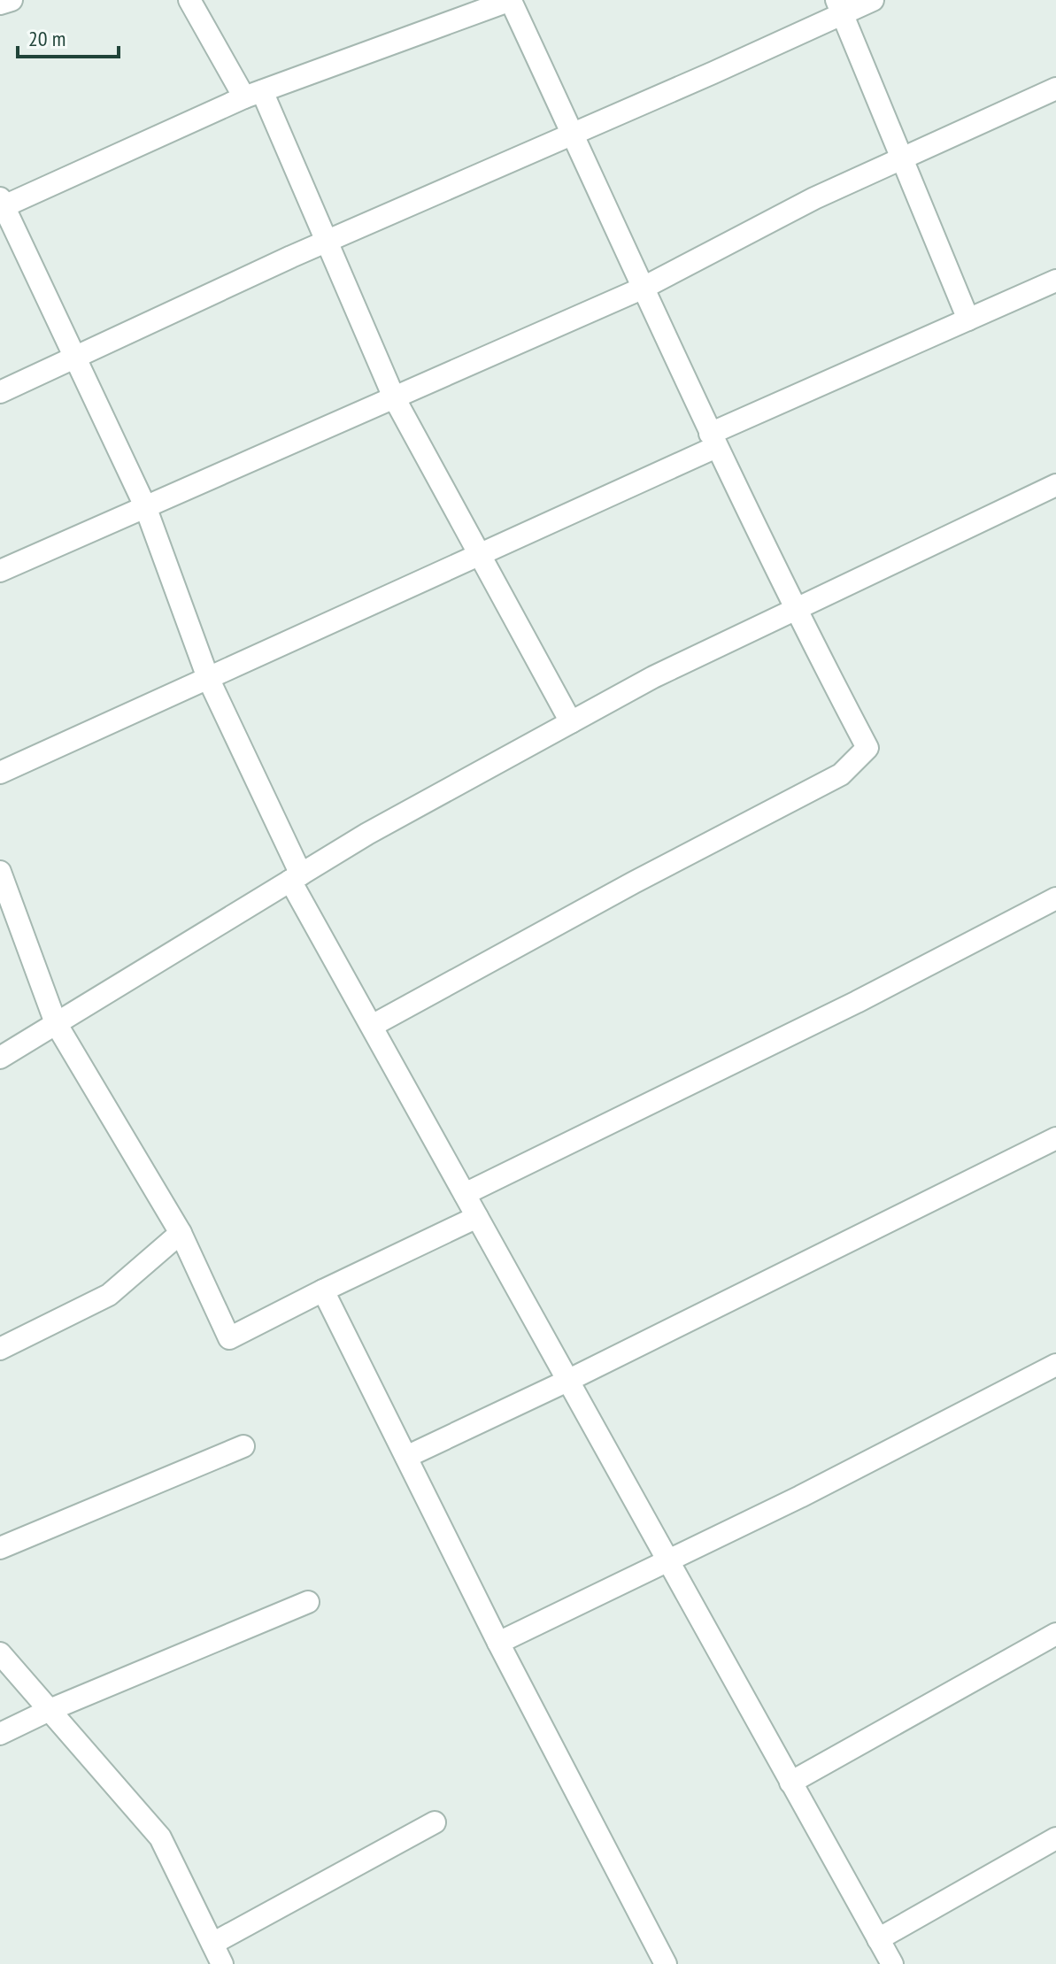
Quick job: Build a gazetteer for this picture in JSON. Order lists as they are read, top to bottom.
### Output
{
  "scale_bar": "20 m"
}
